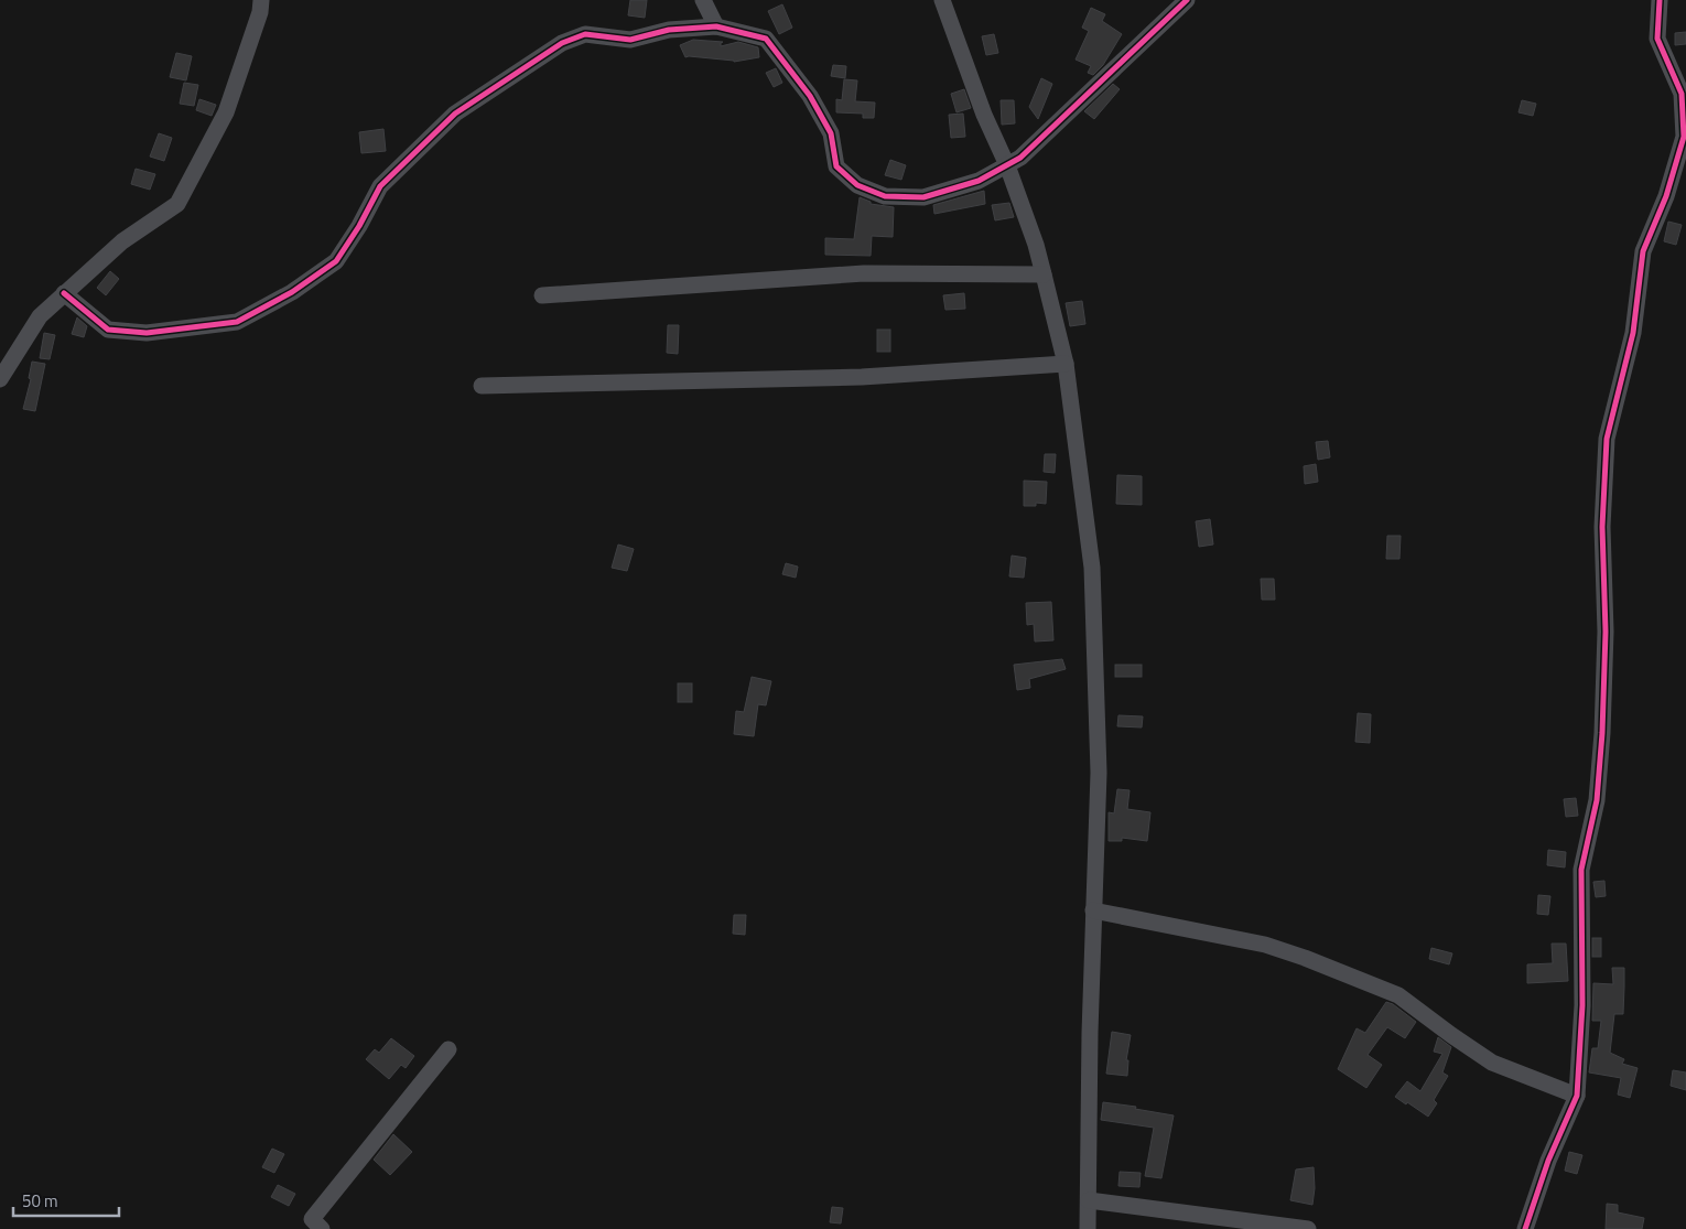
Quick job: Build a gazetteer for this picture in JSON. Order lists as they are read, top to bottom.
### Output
{
  "scale_bar": "50 m"
}
